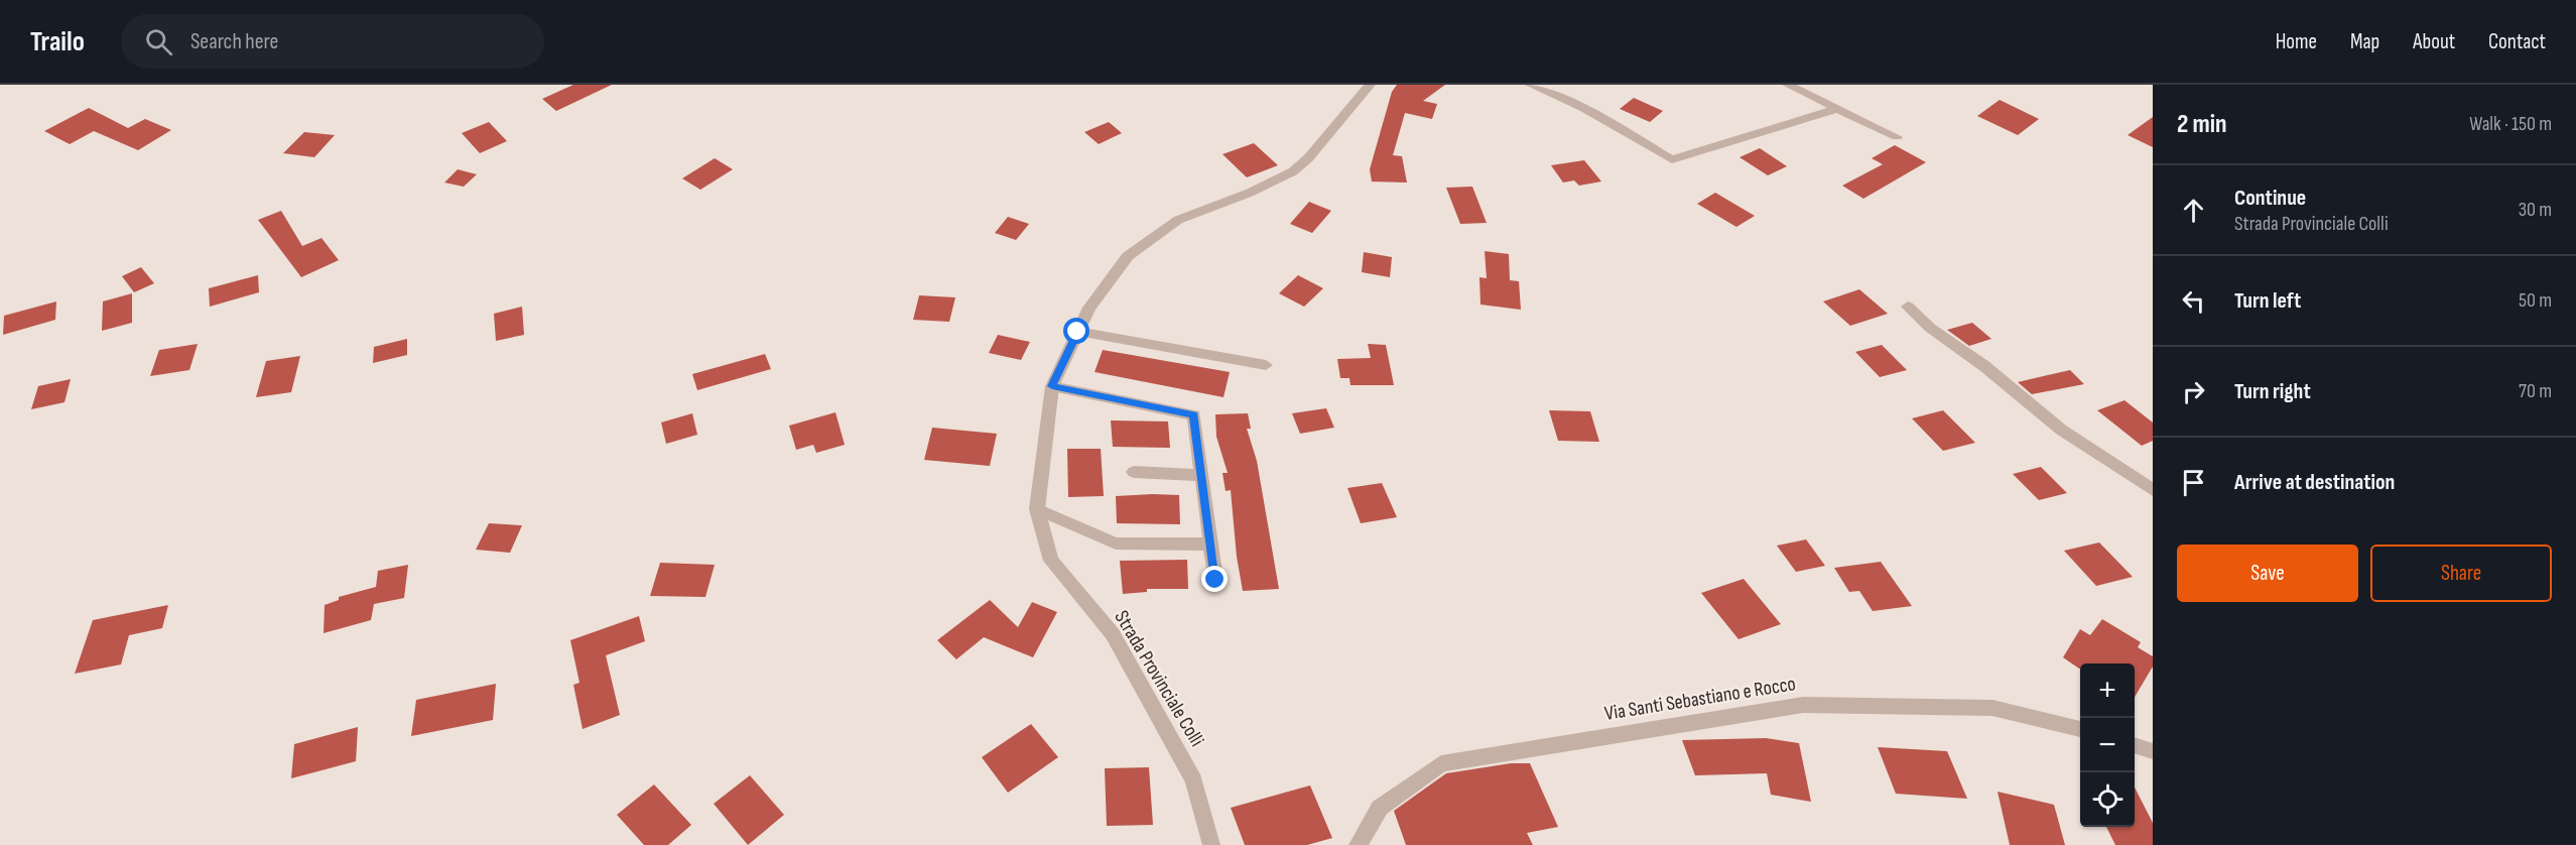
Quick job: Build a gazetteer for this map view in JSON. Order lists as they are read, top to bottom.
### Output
{
  "streets": {
    "street": ["Strada Provinciale Colli", "Via Santi Sebastiano e Rocco"]
  },
  "page": {
    "header": "Trailo",
    "search": "Search here",
    "nav": [
      "Home",
      "Map",
      "About",
      "Contact"
    ],
    "heading": ["2 min", "Walk · 150 m"],
    "list": [
      ["Continue", "Strada Provinciale Colli", "30 m"],
      ["Turn left", "50 m"],
      ["Turn right", "70 m"],
      "Arrive at destination"
    ],
    "buttons": ["Save", "Share"],
    "map_buttons": ["+", "−"]
  }
}
